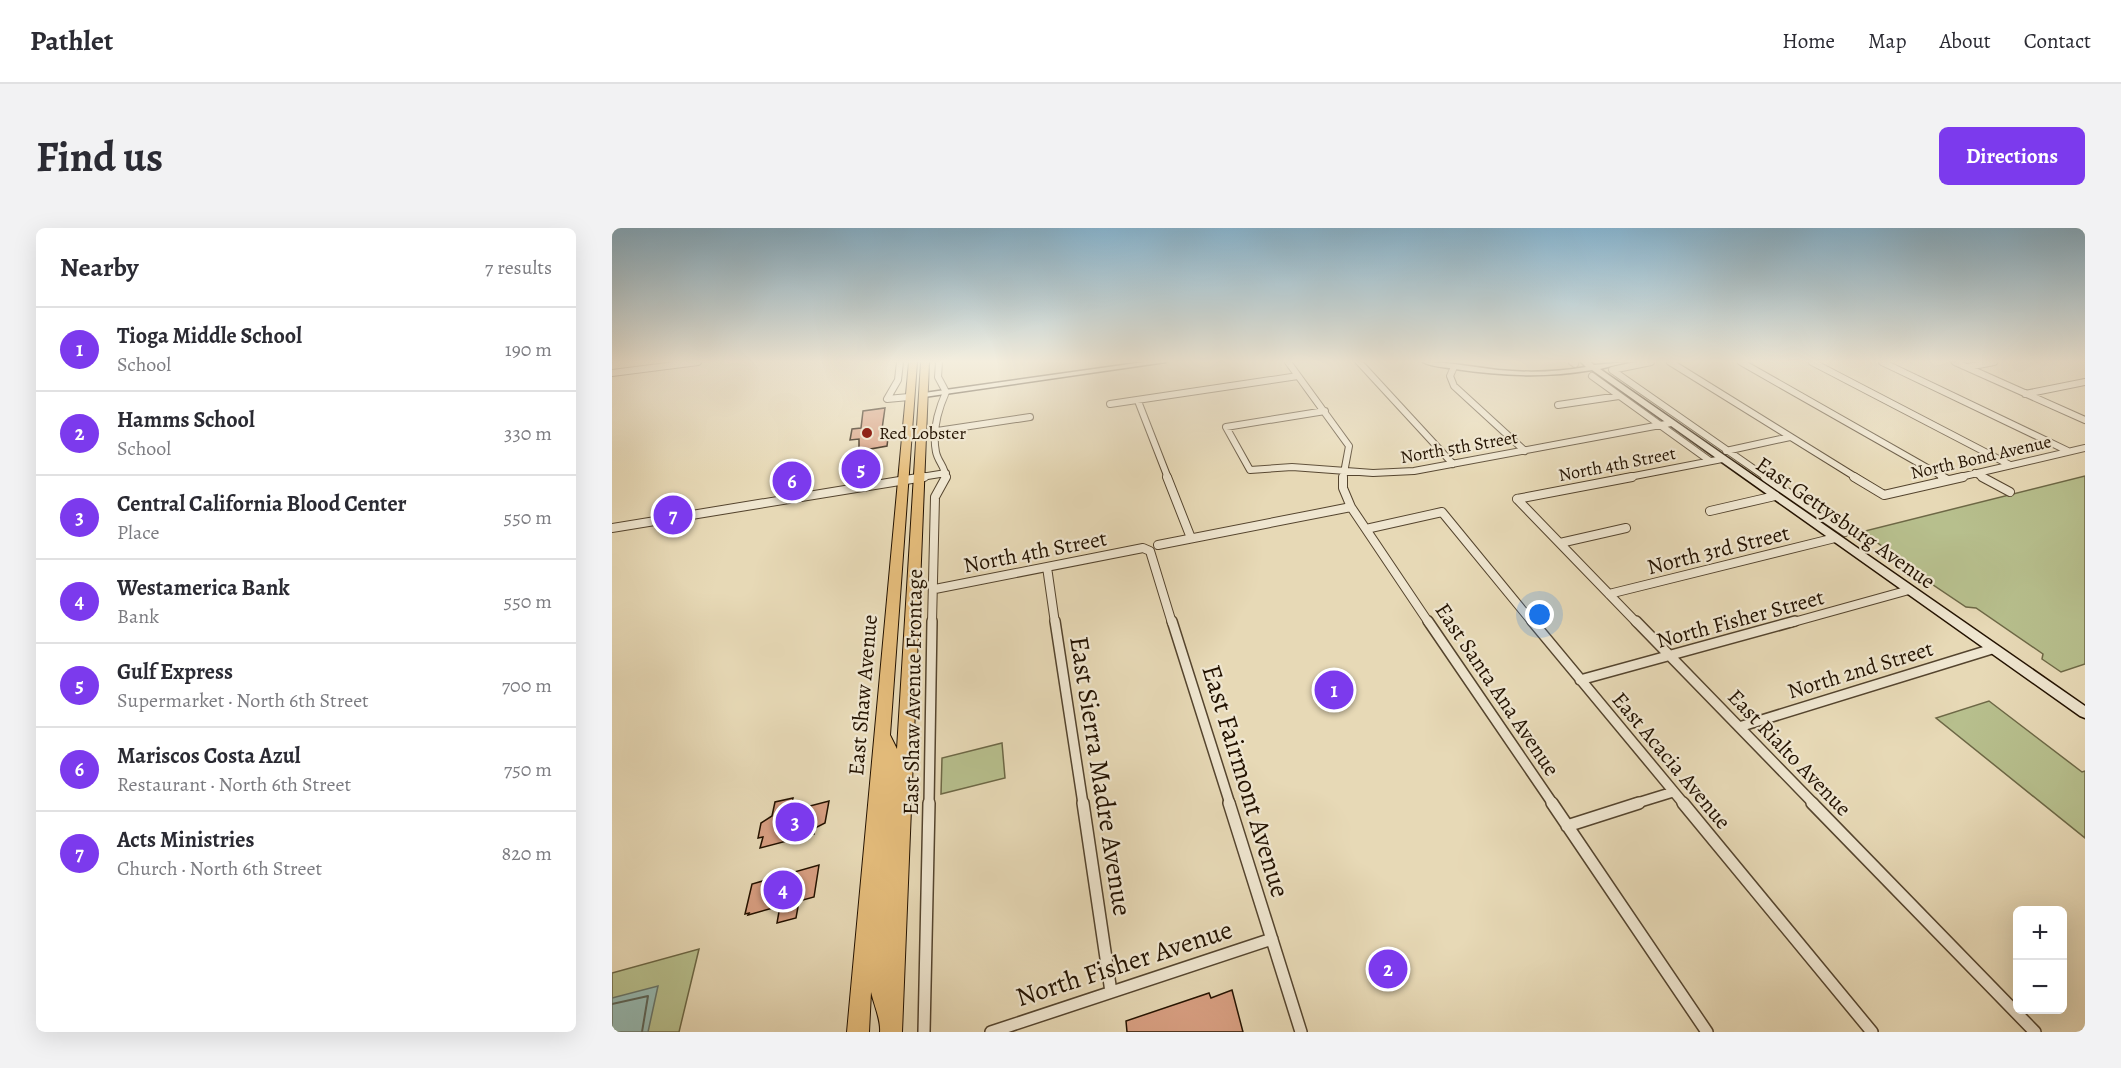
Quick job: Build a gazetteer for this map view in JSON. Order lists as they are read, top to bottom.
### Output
{
  "streets": {
    "main road": ["East Shaw Avenue"],
    "street": [
      "North 5th Street",
      "North Bond Avenue",
      "North 4th Street",
      "East Gettysburg Avenue",
      "North 3rd Street",
      "North Fisher Street",
      "North 2nd Street",
      "East Santa Ana Avenue",
      "East Shaw Avenue Frontage",
      "East Rialto Avenue",
      "East Acacia Avenue",
      "East Sierra Madre Avenue",
      "East Fairmont Avenue",
      "North Fisher Avenue"
    ]
  },
  "crossings": [
    ["North 5th Street", "East Gettysburg Avenue"],
    ["North 5th Street", "East Santa Ana Avenue"],
    ["North 4th Street", "East Gettysburg Avenue"],
    ["North 4th Street", "East Shaw Avenue Frontage"],
    ["North 4th Street", "East Rialto Avenue"],
    ["North 4th Street", "East Sierra Madre Avenue"],
    ["North 4th Street", "East Fairmont Avenue"],
    ["East Gettysburg Avenue", "North 3rd Street"],
    ["East Gettysburg Avenue", "North Fisher Street"],
    ["East Gettysburg Avenue", "North 2nd Street"],
    ["North 3rd Street", "East Rialto Avenue"],
    ["North Fisher Street", "East Rialto Avenue"],
    ["North Fisher Street", "East Acacia Avenue"],
    ["North 2nd Street", "East Rialto Avenue"],
    ["East Santa Ana Avenue", "East Acacia Avenue"],
    ["East Sierra Madre Avenue", "North Fisher Avenue"],
    ["East Fairmont Avenue", "North Fisher Avenue"]
  ],
  "places": ["Red Lobster"],
  "page": {
    "header": "Pathlet",
    "nav": [
      "Home",
      "Map",
      "About",
      "Contact"
    ],
    "buttons": "Directions",
    "title": "Find us",
    "heading": ["Nearby", "7 results"],
    "list": [
      {
        "mark": "1",
        "name": "Tioga Middle School",
        "note": "School",
        "value": "190 m"
      },
      {
        "mark": "2",
        "name": "Hamms School",
        "note": "School",
        "value": "330 m"
      },
      {
        "mark": "3",
        "name": "Central California Blood Center",
        "note": "Place",
        "value": "550 m"
      },
      {
        "mark": "4",
        "name": "Westamerica Bank",
        "note": "Bank",
        "value": "550 m"
      },
      {
        "mark": "5",
        "name": "Gulf Express",
        "note": "Supermarket · North 6th Street",
        "value": "700 m"
      },
      {
        "mark": "6",
        "name": "Mariscos Costa Azul",
        "note": "Restaurant · North 6th Street",
        "value": "750 m"
      },
      {
        "mark": "7",
        "name": "Acts Ministries",
        "note": "Church · North 6th Street",
        "value": "820 m"
      }
    ],
    "pins": [
      "5",
      "6",
      "7",
      "1",
      "3",
      "4",
      "2"
    ],
    "map_buttons": ["+", "−"]
  }
}
